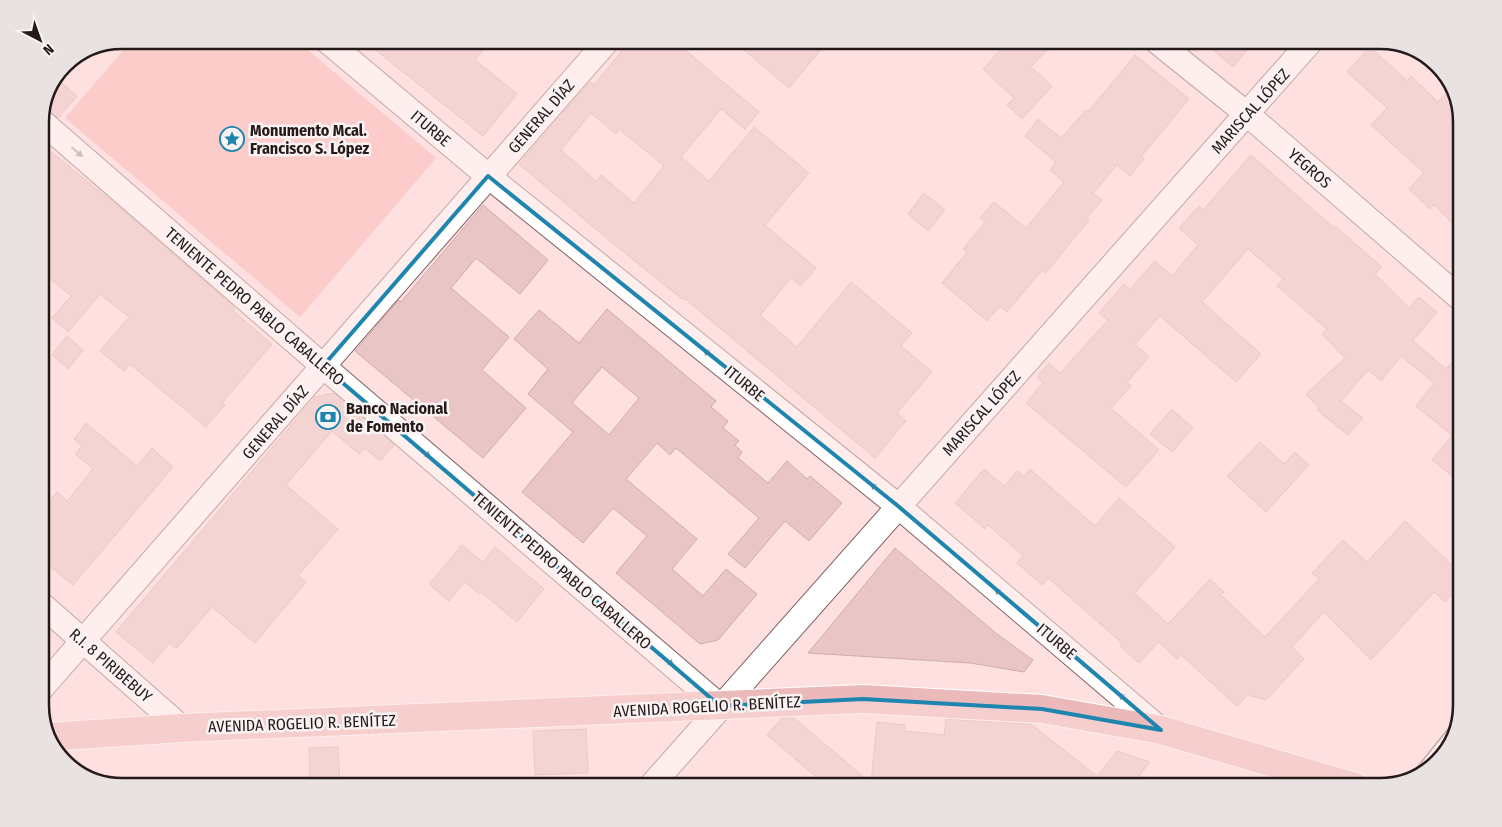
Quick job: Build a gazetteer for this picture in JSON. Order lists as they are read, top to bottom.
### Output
{
  "streets": {
    "main road": ["AVENIDA ROGELIO R. BENÍTEZ"],
    "street": [
      "MARISCAL LÓPEZ",
      "GENERAL DÍAZ",
      "ITURBE",
      "YEGROS",
      "TENIENTE PEDRO PABLO CABALLERO",
      "R.I. 8 PIRIBEBUY"
    ]
  },
  "crossings": [
    ["MARISCAL LÓPEZ", "ITURBE"],
    ["MARISCAL LÓPEZ", "YEGROS"],
    ["MARISCAL LÓPEZ", "TENIENTE PEDRO PABLO CABALLERO"],
    ["MARISCAL LÓPEZ", "AVENIDA ROGELIO R. BENÍTEZ"],
    ["GENERAL DÍAZ", "ITURBE"],
    ["GENERAL DÍAZ", "TENIENTE PEDRO PABLO CABALLERO"],
    ["GENERAL DÍAZ", "R.I. 8 PIRIBEBUY"],
    ["ITURBE", "AVENIDA ROGELIO R. BENÍTEZ"],
    ["TENIENTE PEDRO PABLO CABALLERO", "AVENIDA ROGELIO R. BENÍTEZ"],
    ["R.I. 8 PIRIBEBUY", "AVENIDA ROGELIO R. BENÍTEZ"]
  ],
  "one_way": ["ITURBE", "TENIENTE PEDRO PABLO CABALLERO"],
  "places": {
    "place": ["Monumento Mcal. Francisco S. López"],
    "bank": ["Banco Nacional de Fomento"]
  },
  "north": "bottom right"
}
